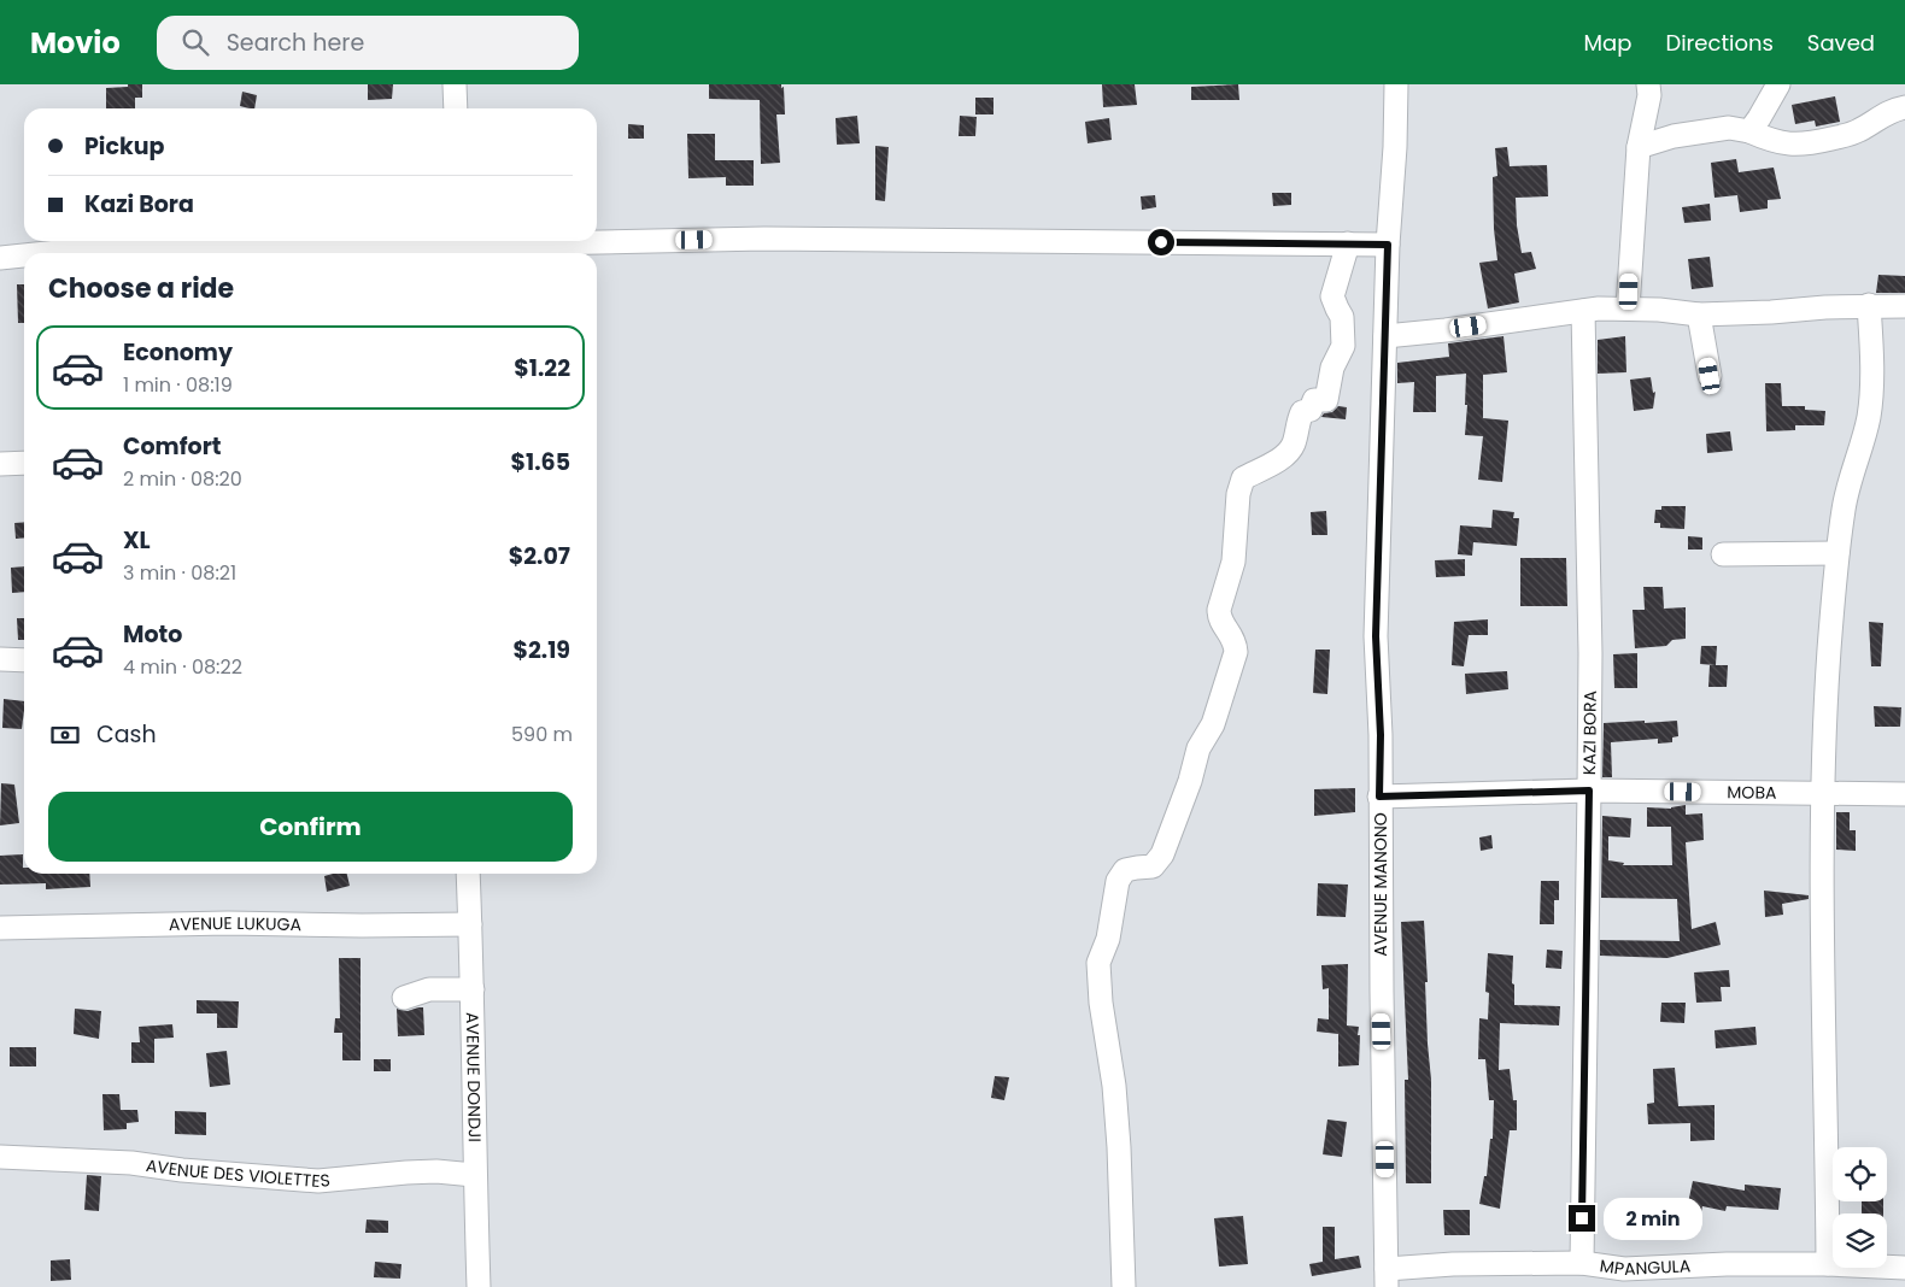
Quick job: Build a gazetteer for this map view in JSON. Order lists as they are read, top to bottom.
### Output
{
  "streets": {
    "street": [
      "KAZI BORA",
      "MOBA",
      "AVENUE MANONO",
      "AVENUE LUKUGA",
      "AVENUE DONDJI",
      "AVENUE DES VIOLETTES",
      "MPANGULA"
    ]
  },
  "crossings": [
    ["KAZI BORA", "MOBA"],
    ["KAZI BORA", "MPANGULA"],
    ["MOBA", "AVENUE MANONO"],
    ["AVENUE MANONO", "MPANGULA"],
    ["AVENUE LUKUGA", "AVENUE DONDJI"],
    ["AVENUE DONDJI", "AVENUE DES VIOLETTES"]
  ],
  "page": {
    "header": "Movio",
    "search": "Search here",
    "nav": ["Map", "Directions", "Saved"],
    "banner": ["Pickup", "Kazi Bora"],
    "heading": "Choose a ride",
    "list": [
      {
        "name": "Economy",
        "note": "1 min · 08:19",
        "value": "$1.22"
      },
      {
        "name": "Comfort",
        "note": "2 min · 08:20",
        "value": "$1.65"
      },
      {
        "name": "XL",
        "note": "3 min · 08:21",
        "value": "$2.07"
      },
      {
        "name": "Moto",
        "note": "4 min · 08:22",
        "value": "$2.19"
      }
    ],
    "pay": ["Cash", "590 m"],
    "buttons": "Confirm",
    "bubble": "2 min"
  }
}
